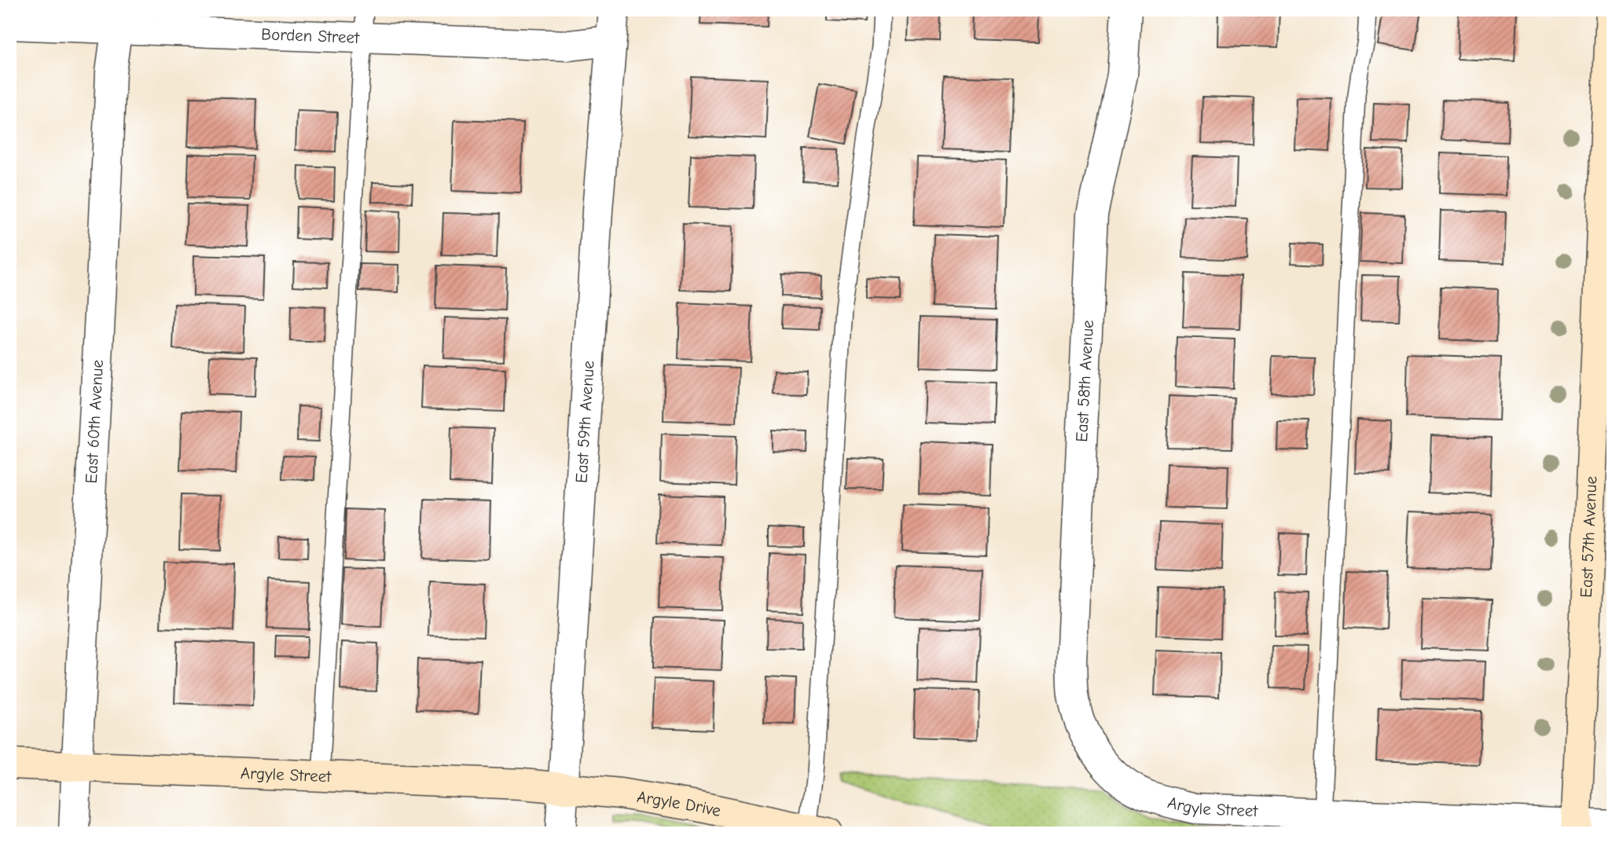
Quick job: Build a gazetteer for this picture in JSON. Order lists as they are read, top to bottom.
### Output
{
  "streets": {
    "street": [
      "Borden Street",
      "East 58th Avenue",
      "East 60th Avenue",
      "East 59th Avenue",
      "East 57th Avenue",
      "Argyle Street",
      "Argyle Drive"
    ]
  },
  "crossings": [
    ["Borden Street", "East 60th Avenue"],
    ["Borden Street", "East 59th Avenue"],
    ["East 58th Avenue", "Argyle Street"],
    ["East 60th Avenue", "Argyle Street"],
    ["East 59th Avenue", "Argyle Street"],
    ["East 59th Avenue", "Argyle Drive"],
    ["East 57th Avenue", "Argyle Street"],
    ["Argyle Street", "Argyle Drive"]
  ]
}
